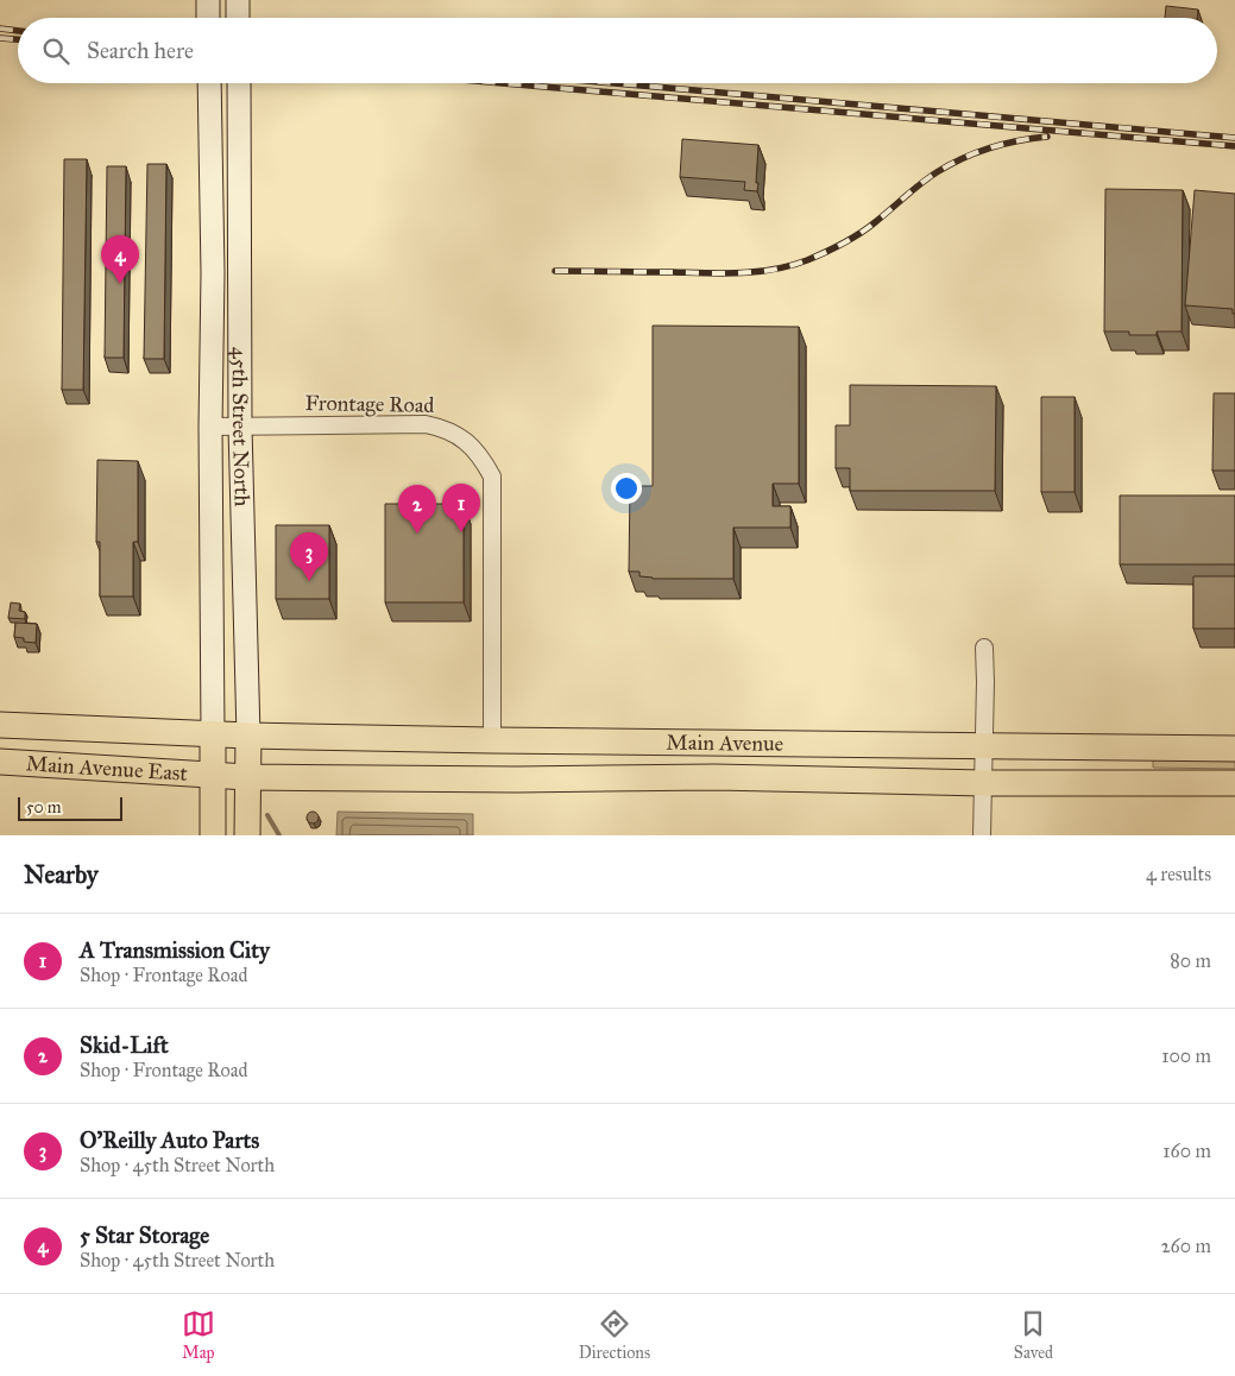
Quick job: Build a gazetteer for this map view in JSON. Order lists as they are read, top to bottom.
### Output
{
  "streets": {
    "main road": ["45th Street North", "Main Avenue", "Main Avenue East"],
    "street": ["Frontage Road"]
  },
  "crossings": [
    ["Frontage Road", "45th Street North"],
    ["Frontage Road", "Main Avenue"],
    ["45th Street North", "Main Avenue"],
    ["45th Street North", "Main Avenue East"],
    ["Main Avenue", "Main Avenue East"]
  ],
  "scale_bar": "50 m",
  "page": {
    "search": "Search here",
    "pins": [
      "4",
      "1",
      "2",
      "3"
    ],
    "scale": "50 m",
    "heading": ["Nearby", "4 results"],
    "list": [
      {
        "mark": "1",
        "name": "A Transmission City",
        "note": "Shop · Frontage Road",
        "value": "80 m"
      },
      {
        "mark": "2",
        "name": "Skid-Lift",
        "note": "Shop · Frontage Road",
        "value": "100 m"
      },
      {
        "mark": "3",
        "name": "O'Reilly Auto Parts",
        "note": "Shop · 45th Street North",
        "value": "160 m"
      },
      {
        "mark": "4",
        "name": "5 Star Storage",
        "note": "Shop · 45th Street North",
        "value": "260 m"
      }
    ],
    "nav": ["Map", "Directions", "Saved"]
  }
}
